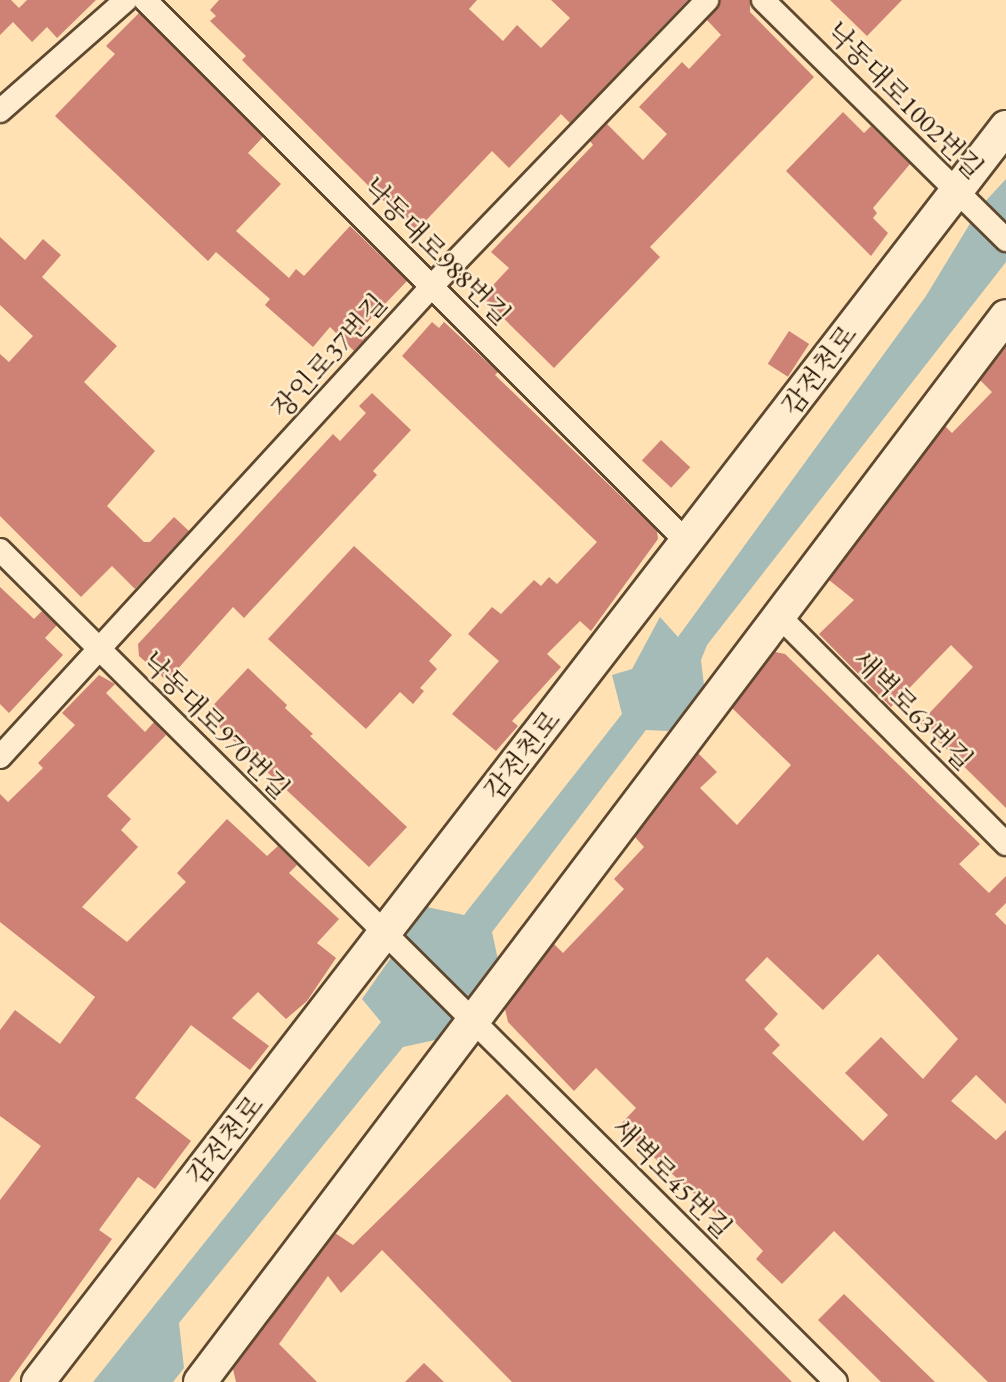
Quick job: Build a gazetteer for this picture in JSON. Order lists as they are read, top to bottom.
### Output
{
  "streets": {
    "street": [
      "낙동대로1002번길",
      "낙동대로988번길",
      "장인로37번길",
      "감전천로",
      "새벽로63번길",
      "낙동대로970번길",
      "새벽로45번길"
    ]
  },
  "crossings": [
    ["낙동대로1002번길", "감전천로"],
    ["낙동대로988번길", "장인로37번길"],
    ["낙동대로988번길", "감전천로"],
    ["장인로37번길", "낙동대로970번길"],
    ["감전천로", "낙동대로970번길"],
    ["낙동대로970번길", "새벽로45번길"]
  ]
}
